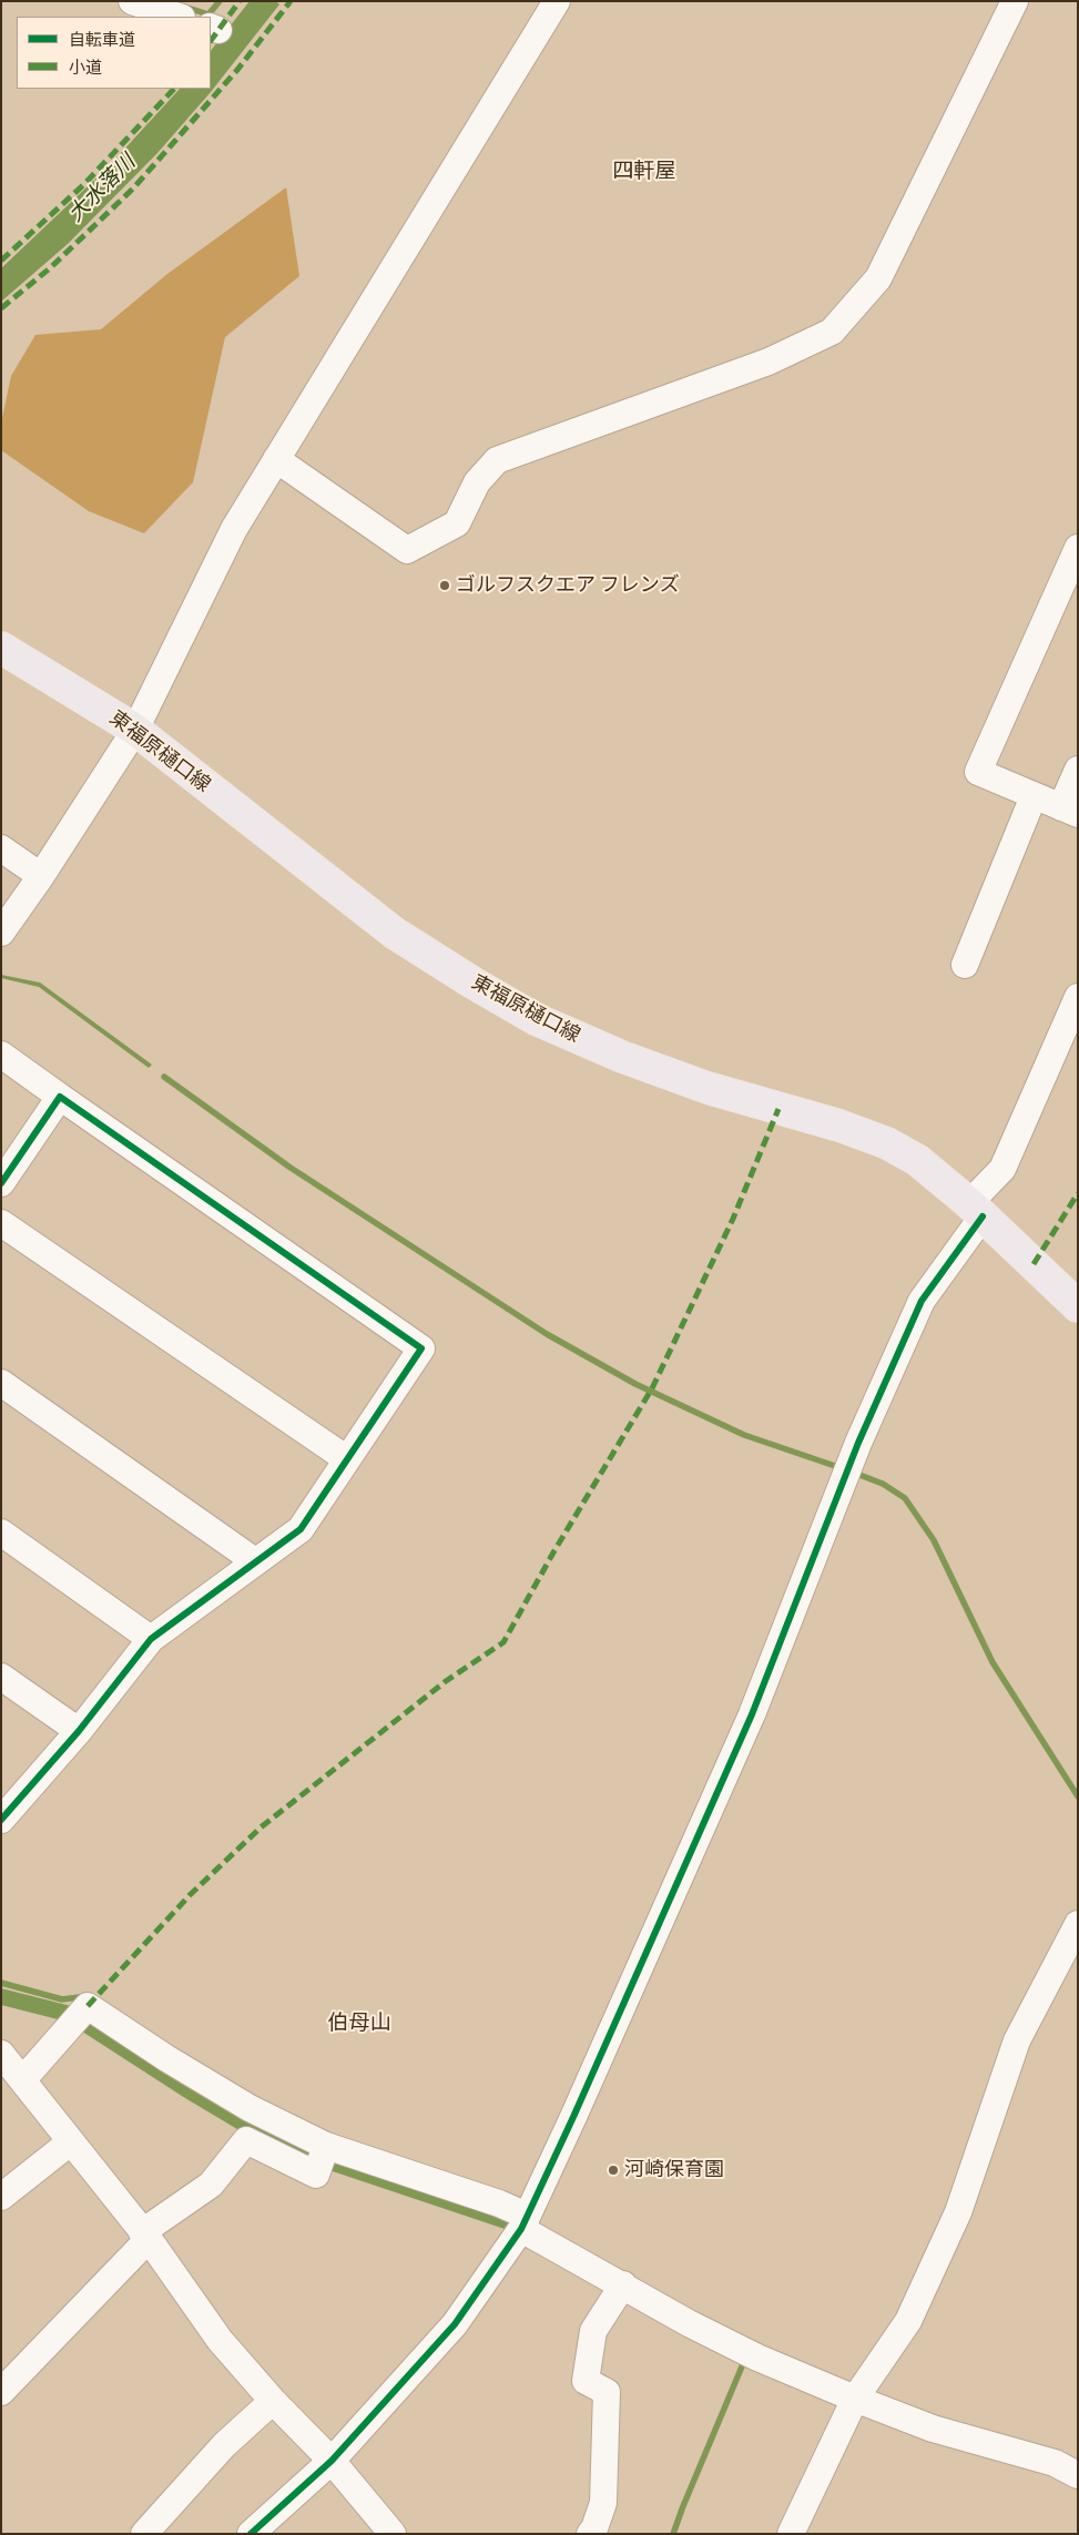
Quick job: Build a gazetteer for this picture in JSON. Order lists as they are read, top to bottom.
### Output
{
  "streets": {
    "main road": ["東福原樋口線"]
  },
  "districts": ["四軒屋", "伯母山"],
  "water": ["大水落川"],
  "places": ["ゴルフスクエア フレンズ", "河崎保育園"],
  "legend": ["自転車道", "小道"]
}
